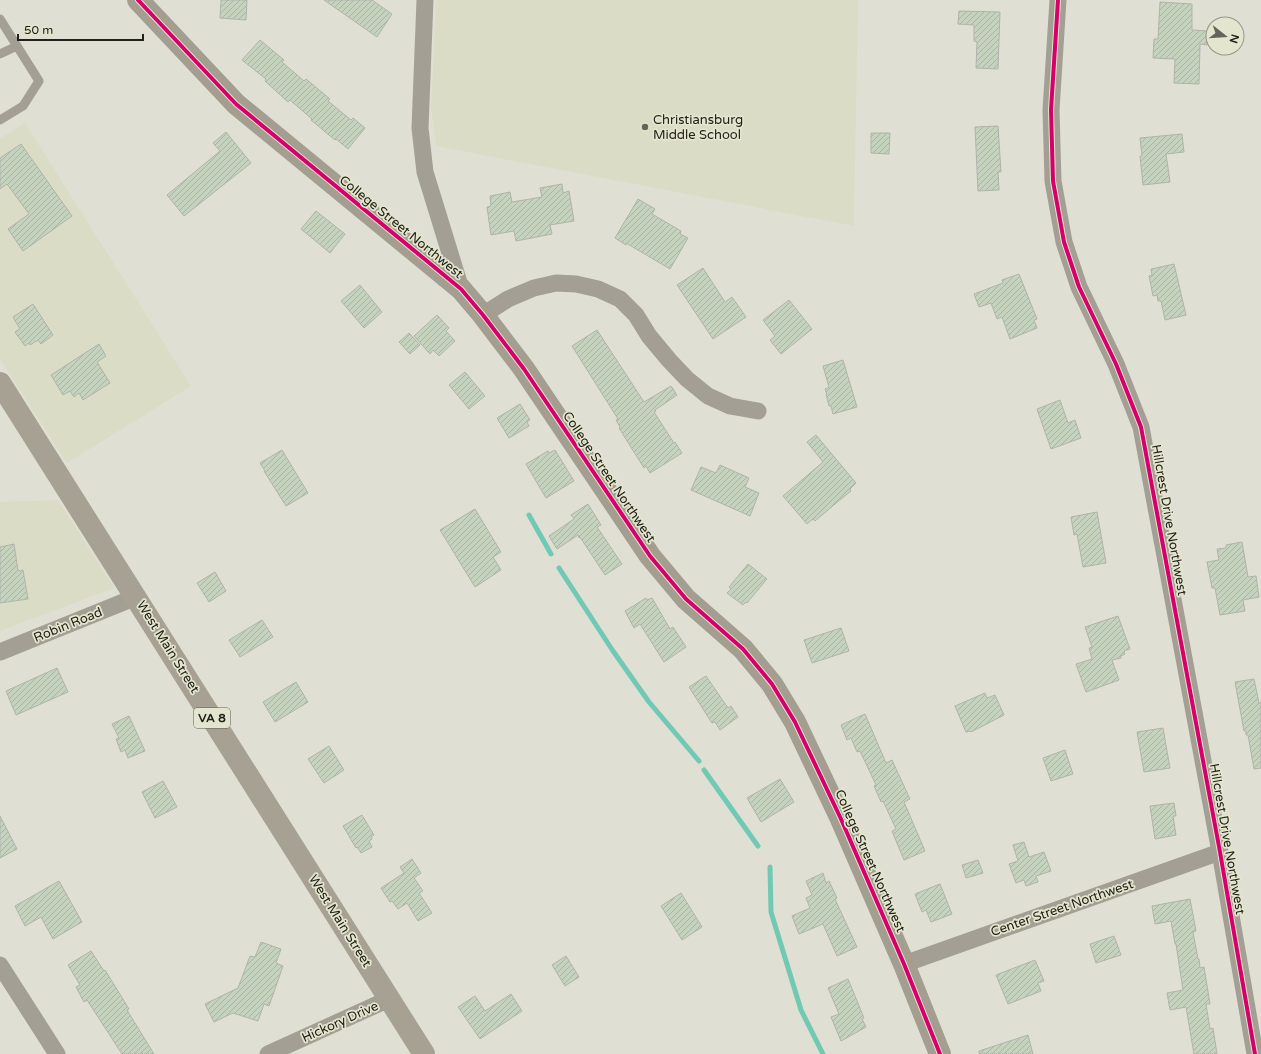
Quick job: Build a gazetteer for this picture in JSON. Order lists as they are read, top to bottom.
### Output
{
  "streets": {
    "main road": ["West Main Street", "VA 8"],
    "street": [
      "College Street Northwest",
      "Hillcrest Drive Northwest",
      "Robin Road",
      "Center Street Northwest",
      "Hickory Drive"
    ]
  },
  "crossings": [
    ["College Street Northwest", "Center Street Northwest"],
    ["Hillcrest Drive Northwest", "Center Street Northwest"],
    ["Robin Road", "West Main Street"],
    ["West Main Street", "Hickory Drive"]
  ],
  "places": ["Christiansburg Middle School"],
  "scale_bar": "50 m",
  "north": "right"
}
